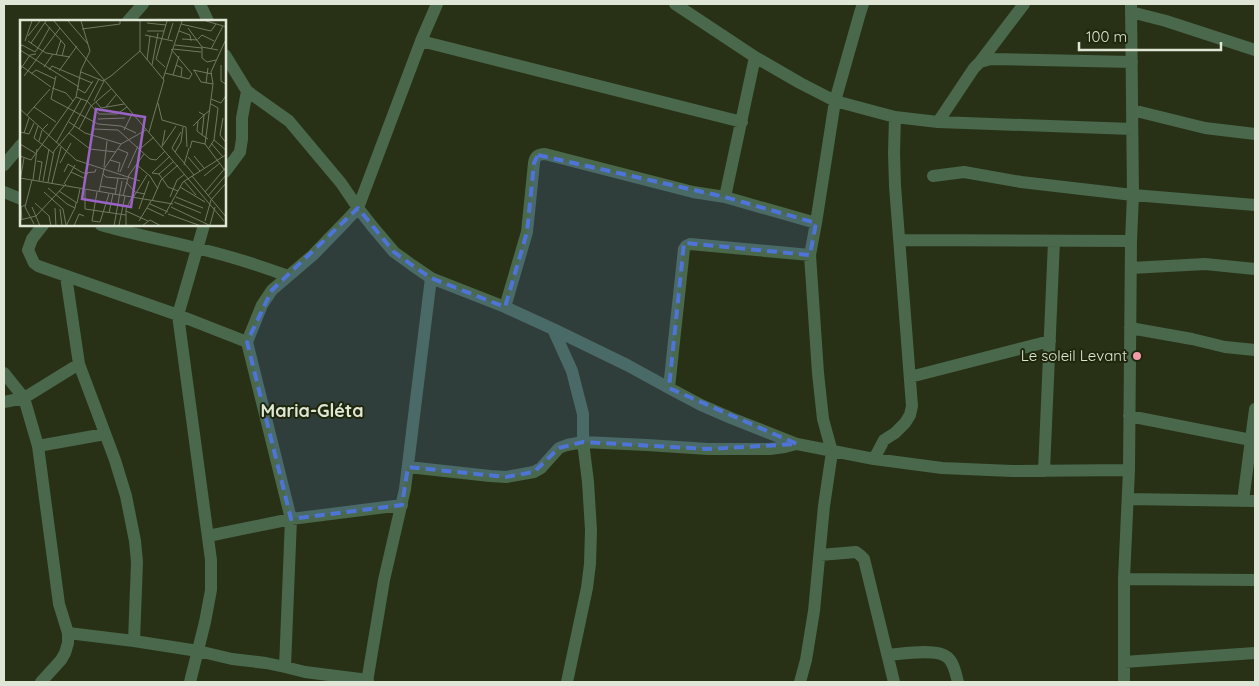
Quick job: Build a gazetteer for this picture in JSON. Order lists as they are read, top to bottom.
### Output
{
  "districts": ["Maria-Gléta"],
  "places": ["Le soleil Levant"],
  "scale_bar": "100 m"
}
